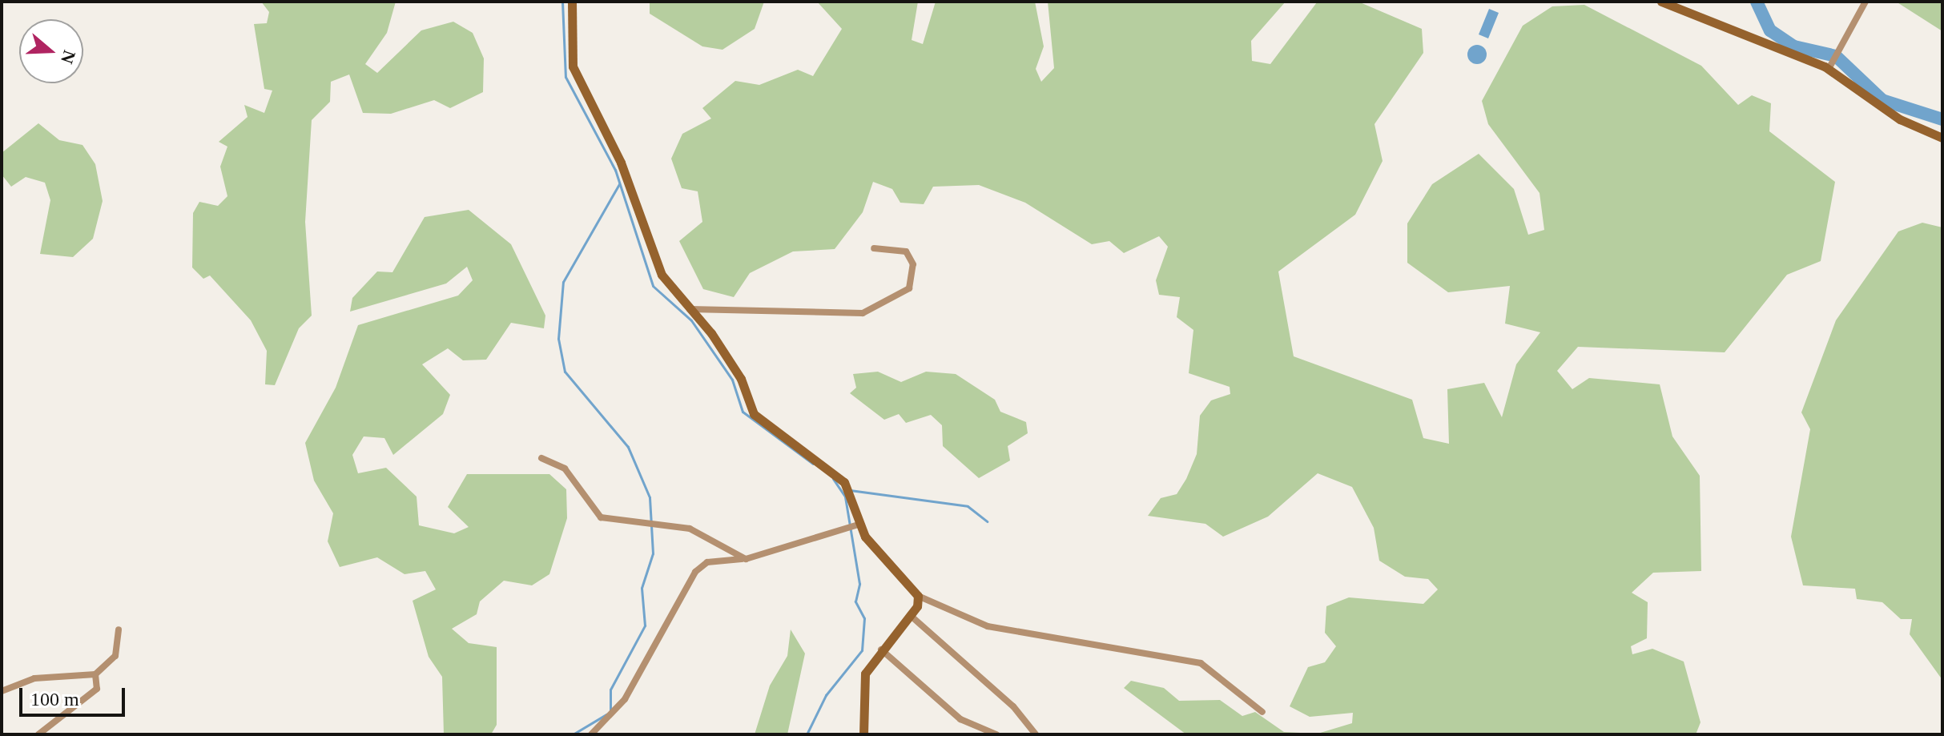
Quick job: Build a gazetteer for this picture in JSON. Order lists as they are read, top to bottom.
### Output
{
  "scale_bar": "100 m",
  "north": "right"
}
